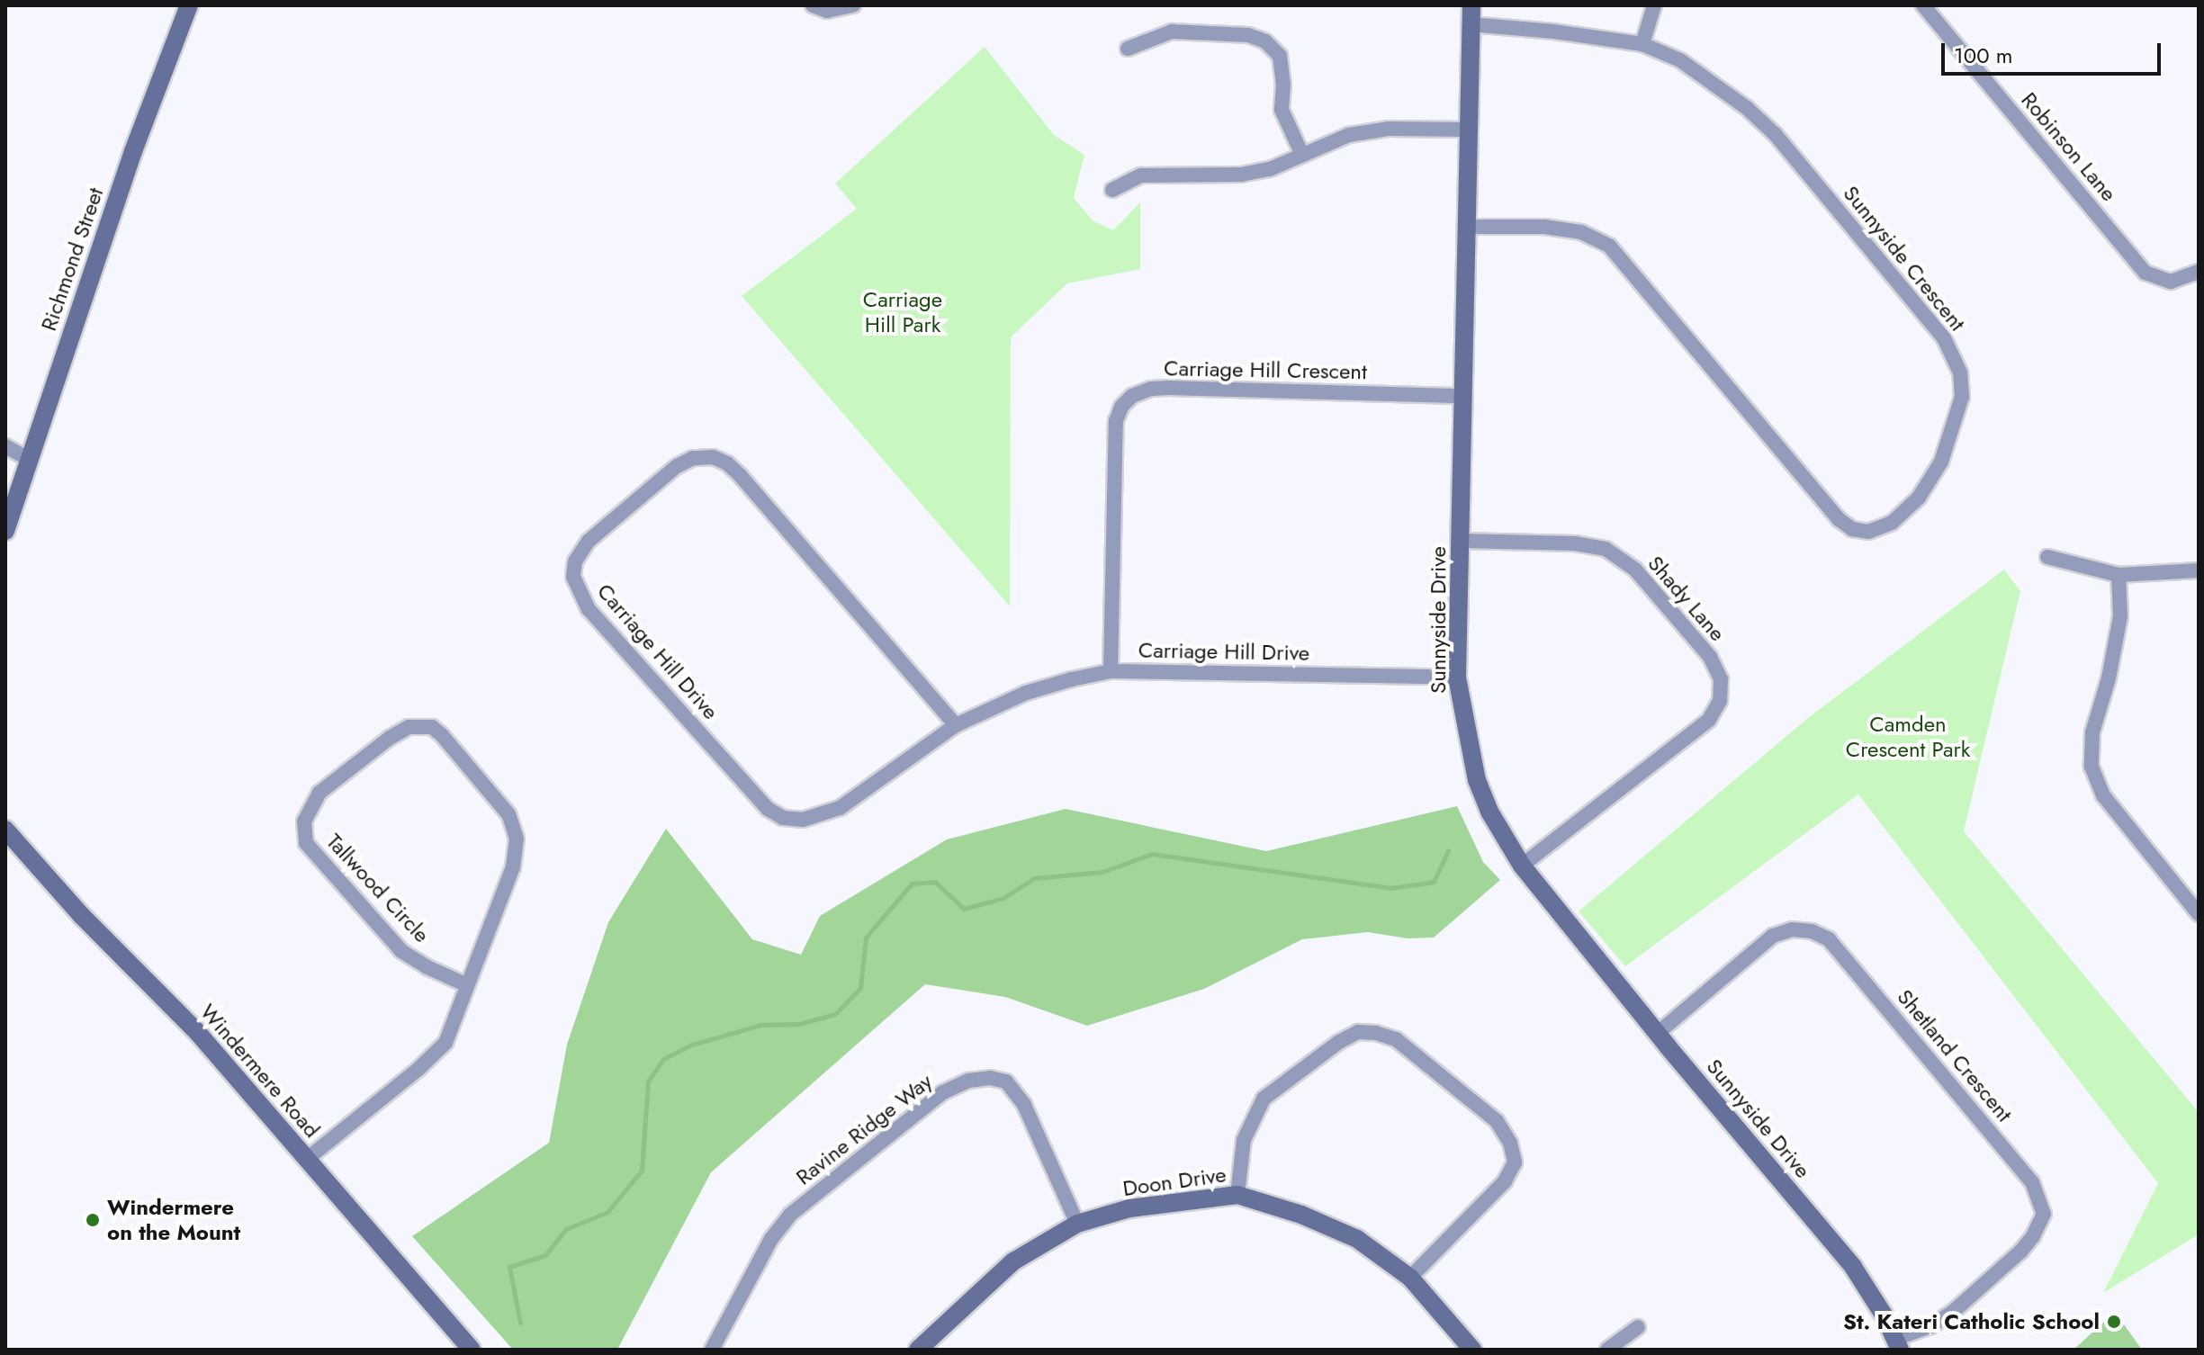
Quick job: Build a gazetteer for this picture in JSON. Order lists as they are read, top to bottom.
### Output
{
  "streets": {
    "street": [
      "Robinson Lane",
      "Sunnyside Crescent",
      "Richmond Street",
      "Carriage Hill Crescent",
      "Shady Lane",
      "Sunnyside Drive",
      "Carriage Hill Drive",
      "Tallwood Circle",
      "Shetland Crescent",
      "Windermere Road",
      "Ravine Ridge Way",
      "Doon Drive"
    ]
  },
  "crossings": [
    ["Sunnyside Crescent", "Sunnyside Drive"],
    ["Carriage Hill Crescent", "Sunnyside Drive"],
    ["Carriage Hill Crescent", "Carriage Hill Drive"],
    ["Shady Lane", "Sunnyside Drive"],
    ["Sunnyside Drive", "Carriage Hill Drive"],
    ["Sunnyside Drive", "Shetland Crescent"],
    ["Tallwood Circle", "Windermere Road"],
    ["Ravine Ridge Way", "Doon Drive"]
  ],
  "parks": ["Carriage Hill Park", "Camden Crescent Park"],
  "places": ["Windermere on the Mount", "St. Kateri Catholic School"],
  "scale_bar": "100 m"
}
